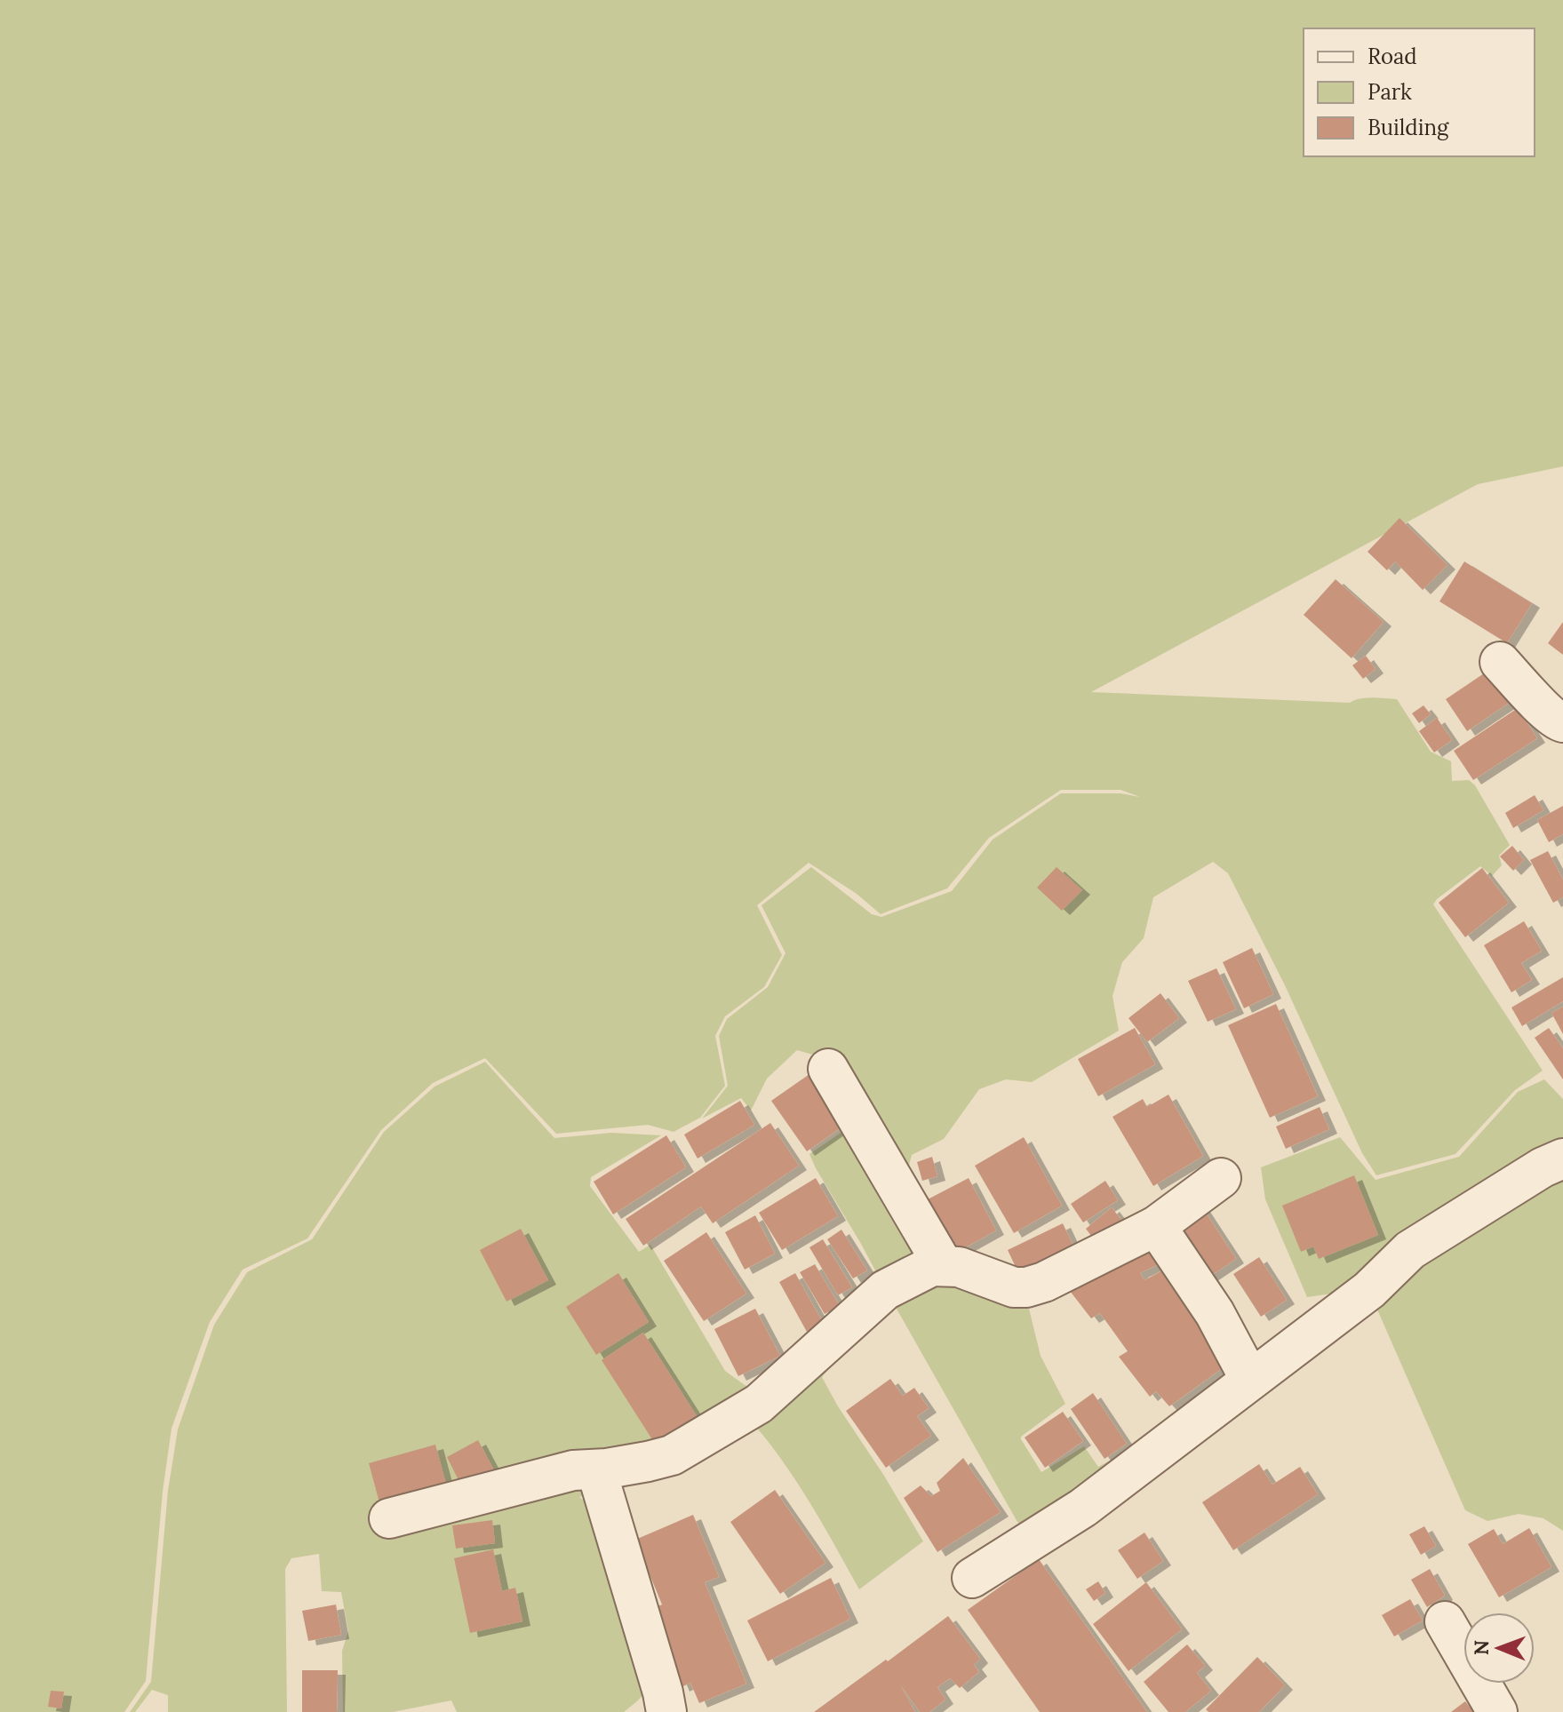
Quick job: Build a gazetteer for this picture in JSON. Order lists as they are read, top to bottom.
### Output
{
  "legend": ["Road", "Park", "Building"],
  "north": "left"
}
